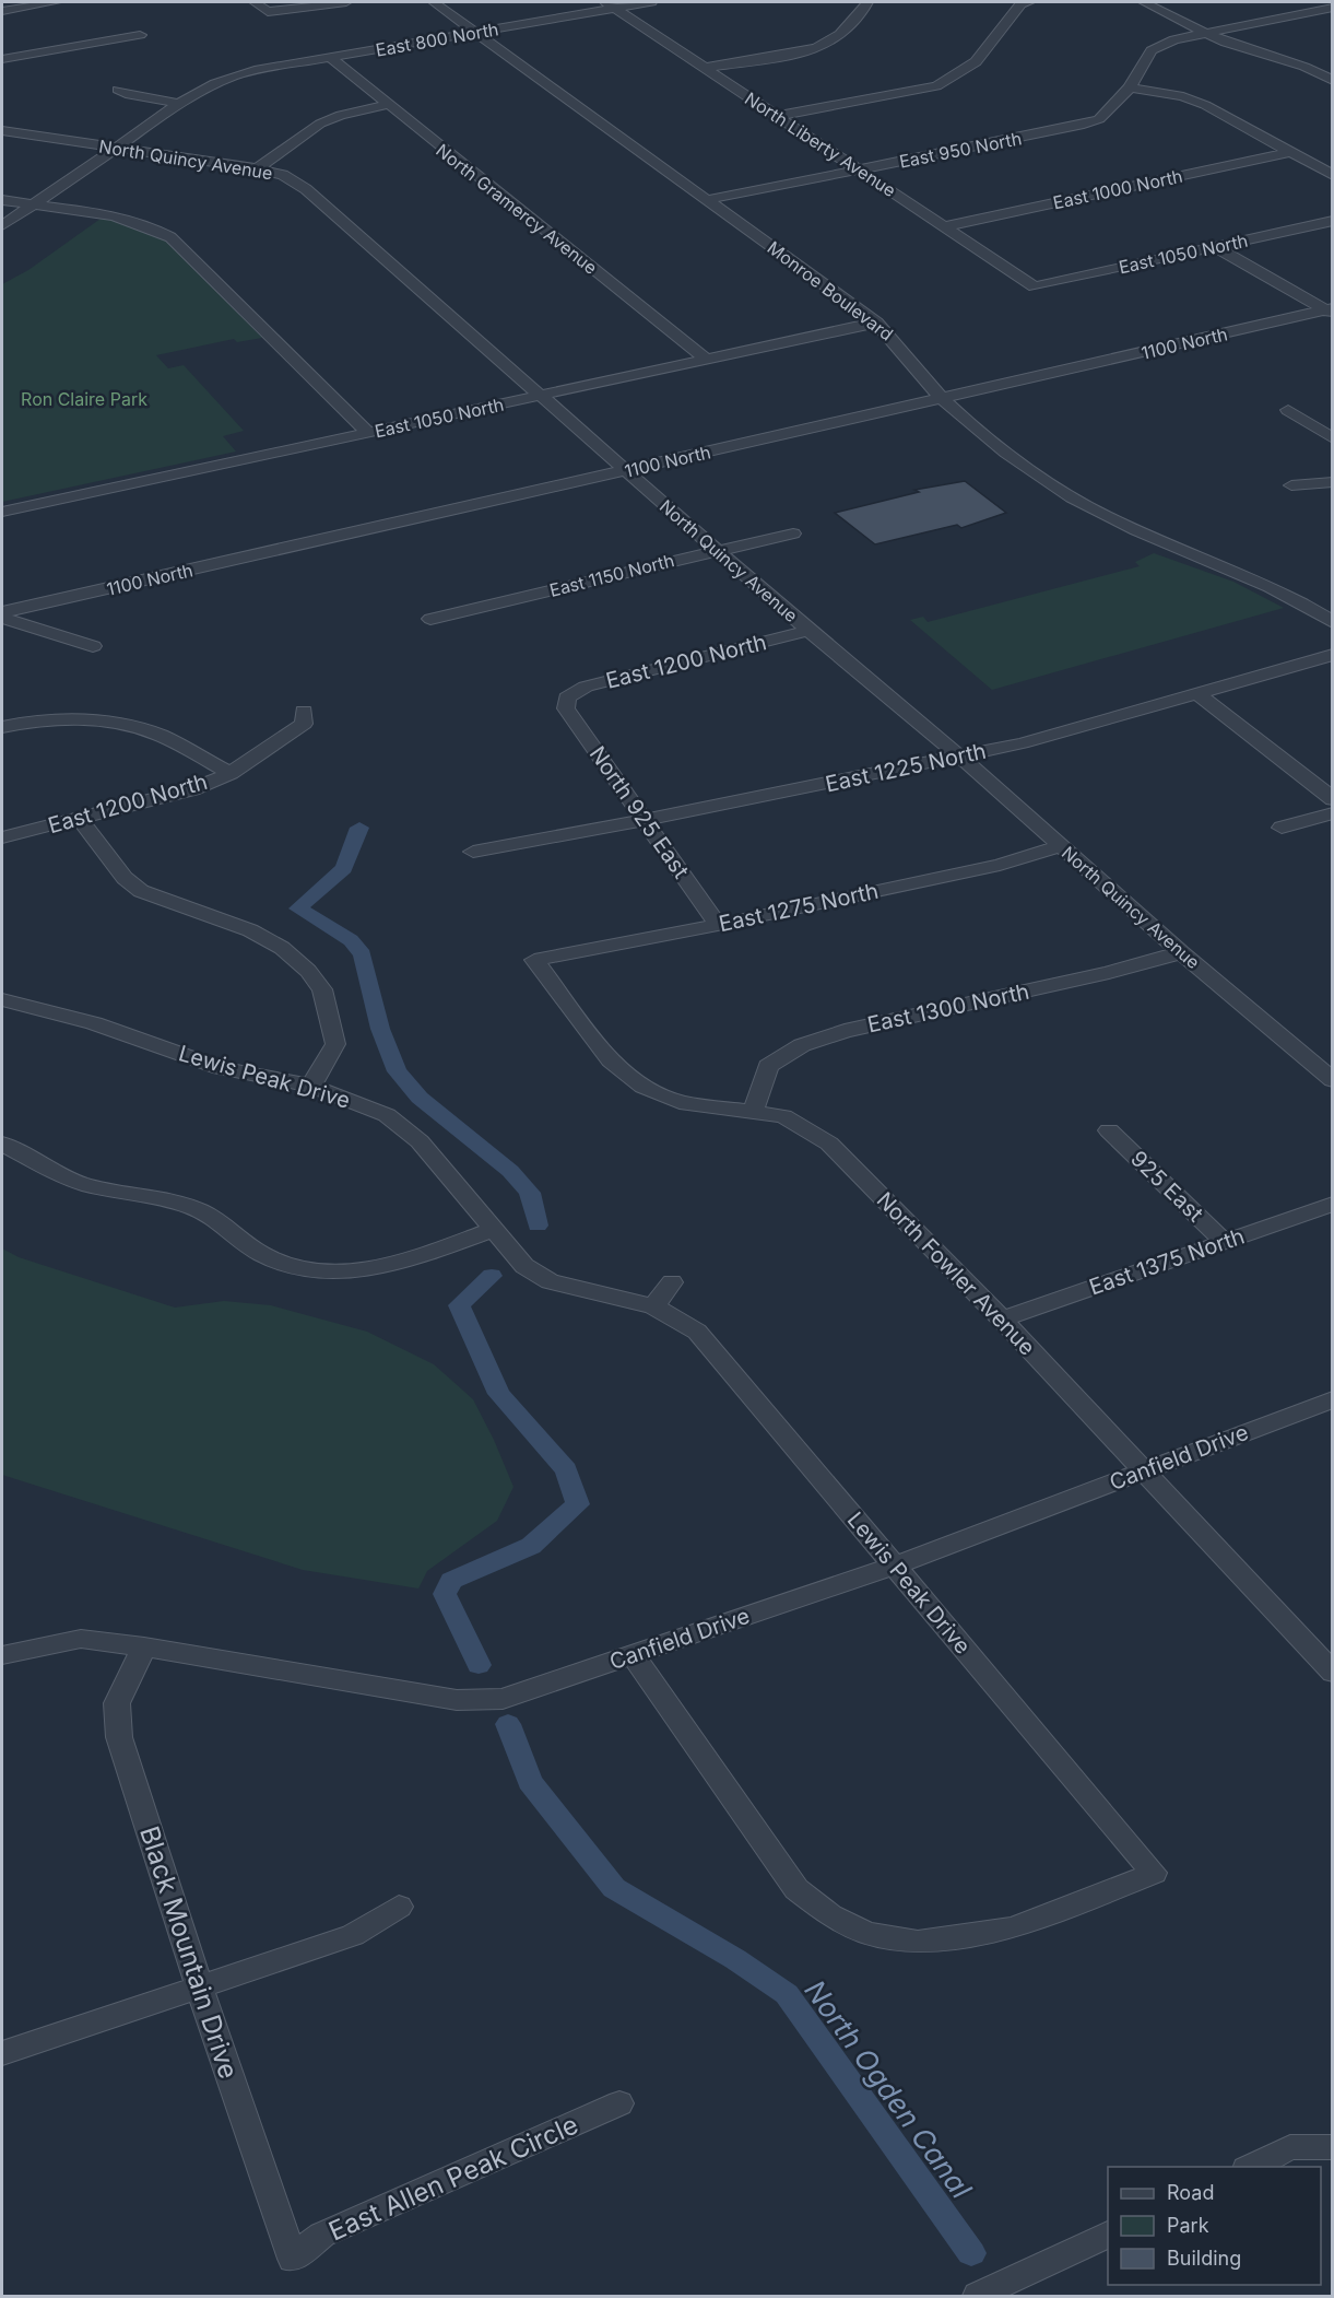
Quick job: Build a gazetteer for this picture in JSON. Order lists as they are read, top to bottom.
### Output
{
  "streets": {
    "street": [
      "East 800 North",
      "North Liberty Avenue",
      "East 950 North",
      "North Quincy Avenue",
      "East 1000 North",
      "North Gramercy Avenue",
      "East 1050 North",
      "Monroe Boulevard",
      "1100 North",
      "East 1150 North",
      "East 1200 North",
      "East 1225 North",
      "North 925 East",
      "East 1275 North",
      "East 1300 North",
      "Lewis Peak Drive",
      "925 East",
      "East 1375 North",
      "North Fowler Avenue",
      "Canfield Drive",
      "Black Mountain Drive",
      "East Allen Peak Circle"
    ]
  },
  "crossings": [
    ["East 800 North", "North Liberty Avenue"],
    ["East 800 North", "North Quincy Avenue"],
    ["East 800 North", "North Gramercy Avenue"],
    ["East 800 North", "Monroe Boulevard"],
    ["North Liberty Avenue", "East 950 North"],
    ["North Liberty Avenue", "East 1000 North"],
    ["North Liberty Avenue", "East 1050 North"],
    ["East 950 North", "Monroe Boulevard"],
    ["North Quincy Avenue", "East 1050 North"],
    ["North Quincy Avenue", "1100 North"],
    ["North Quincy Avenue", "East 1150 North"],
    ["North Quincy Avenue", "East 1200 North"],
    ["North Quincy Avenue", "East 1225 North"],
    ["North Quincy Avenue", "East 1275 North"],
    ["North Quincy Avenue", "East 1300 North"],
    ["North Gramercy Avenue", "East 1050 North"],
    ["East 1050 North", "Monroe Boulevard"],
    ["Monroe Boulevard", "1100 North"],
    ["East 1200 North", "North 925 East"],
    ["East 1225 North", "North 925 East"],
    ["North 925 East", "East 1275 North"],
    ["East 1275 North", "North Fowler Avenue"],
    ["East 1300 North", "North Fowler Avenue"],
    ["Lewis Peak Drive", "Canfield Drive"],
    ["925 East", "East 1375 North"],
    ["East 1375 North", "North Fowler Avenue"],
    ["North Fowler Avenue", "Canfield Drive"],
    ["Canfield Drive", "Black Mountain Drive"],
    ["Black Mountain Drive", "East Allen Peak Circle"]
  ],
  "water": ["North Ogden Canal"],
  "parks": ["Ron Claire Park"],
  "legend": ["Road", "Park", "Building"]
}
